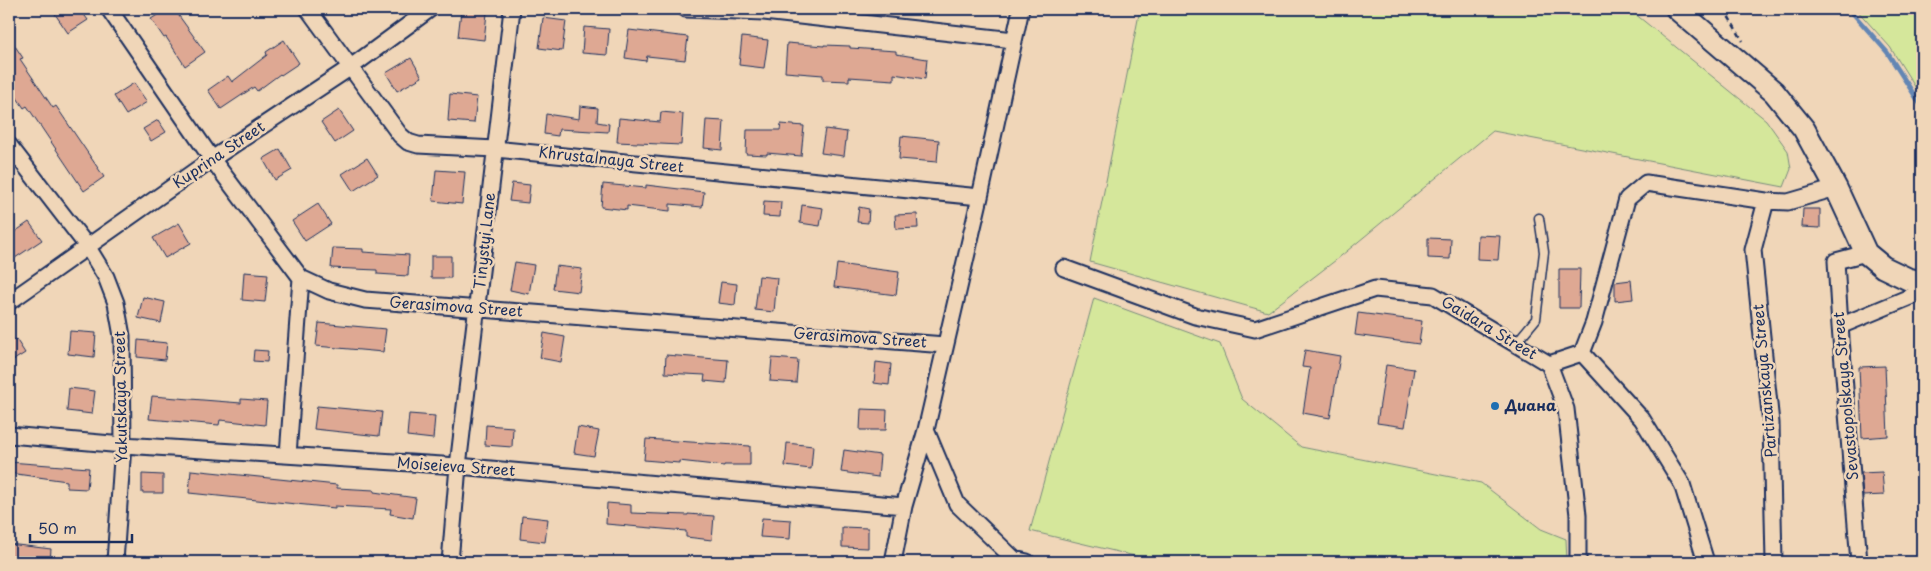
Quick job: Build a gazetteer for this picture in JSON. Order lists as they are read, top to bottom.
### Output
{
  "streets": {
    "street": [
      "Kuprina Street",
      "Khrustalnaya Street",
      "Tinystyi Lane",
      "Gerasimova Street",
      "Gaidara Street",
      "Partizanskaya Street",
      "Sevastopolskaya Street",
      "Yakutskaya Street",
      "Moiseieva Street"
    ]
  },
  "crossings": [
    ["Kuprina Street", "Khrustalnaya Street"],
    ["Kuprina Street", "Gerasimova Street"],
    ["Kuprina Street", "Yakutskaya Street"],
    ["Khrustalnaya Street", "Tinystyi Lane"],
    ["Tinystyi Lane", "Gerasimova Street"],
    ["Tinystyi Lane", "Moiseieva Street"],
    ["Yakutskaya Street", "Moiseieva Street"]
  ],
  "places": ["Диана"],
  "scale_bar": "50 m"
}
